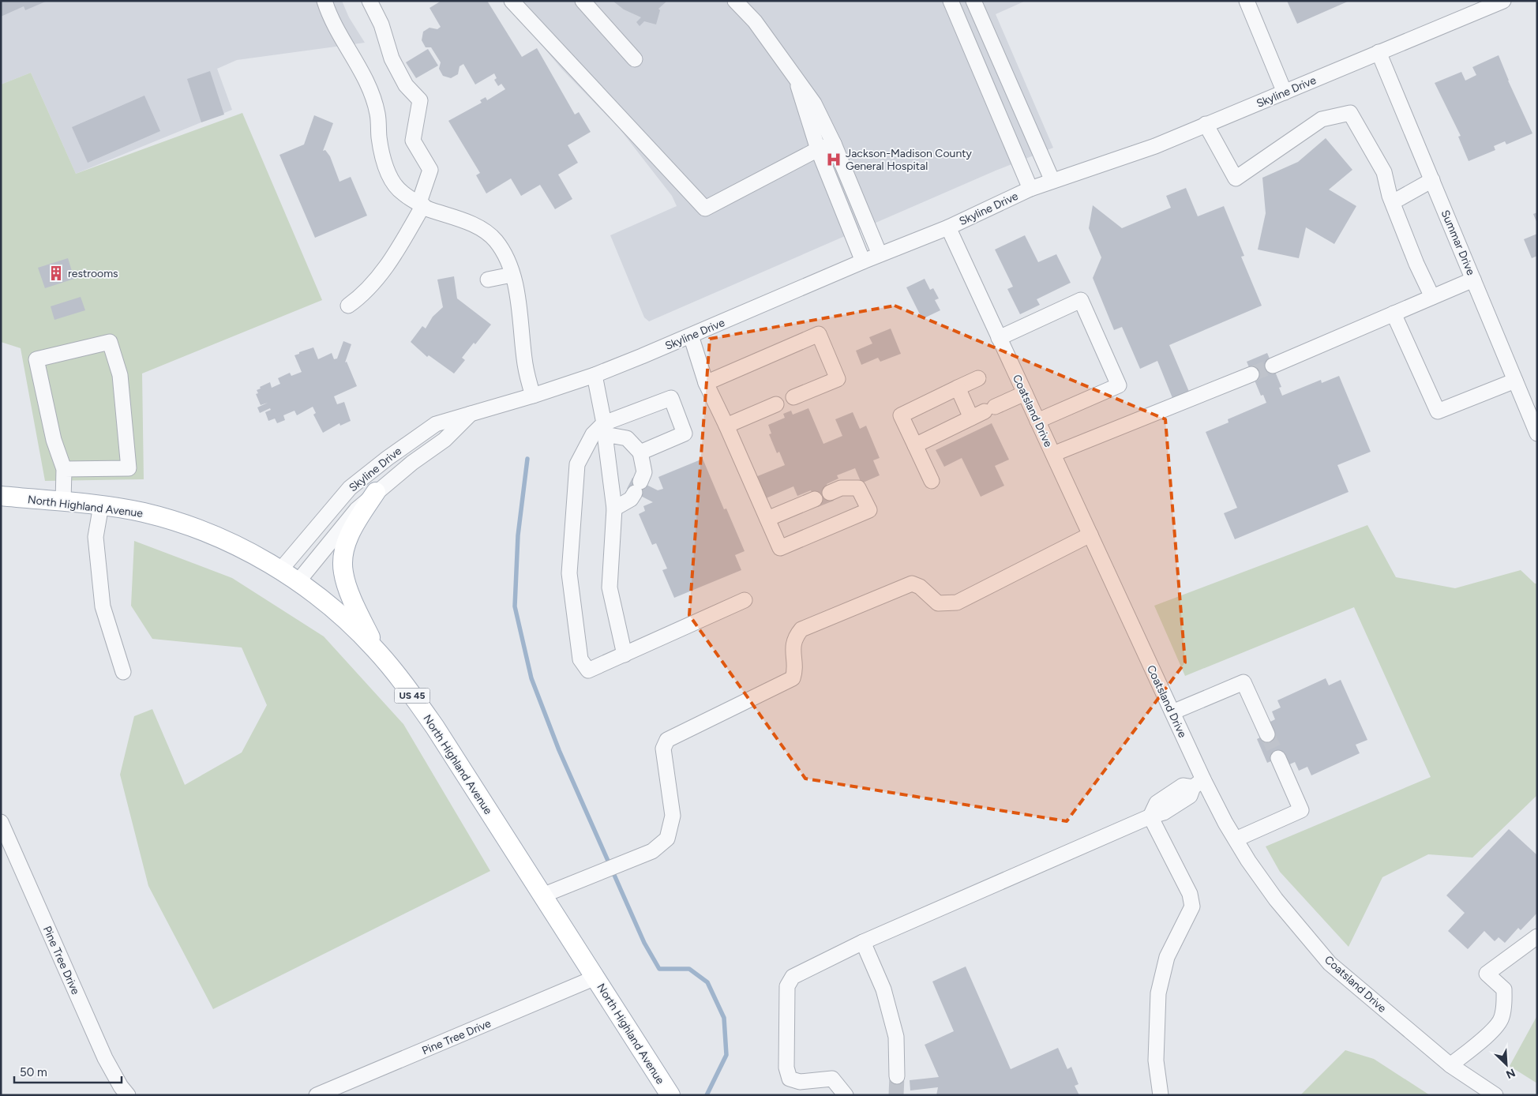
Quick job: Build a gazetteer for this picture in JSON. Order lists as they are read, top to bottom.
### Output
{
  "streets": {
    "main road": ["North Highland Avenue", "US 45"],
    "street": [
      "Skyline Drive",
      "Summar Drive",
      "Coatsland Drive",
      "Pine Tree Drive"
    ]
  },
  "crossings": [
    ["Skyline Drive", "Summar Drive"],
    ["Skyline Drive", "Coatsland Drive"],
    ["Skyline Drive", "North Highland Avenue"],
    ["North Highland Avenue", "Pine Tree Drive"]
  ],
  "places": {
    "hospital": ["Jackson-Madison County General Hospital"],
    "building": ["restrooms"]
  },
  "scale_bar": "50 m",
  "north": "bottom right"
}
